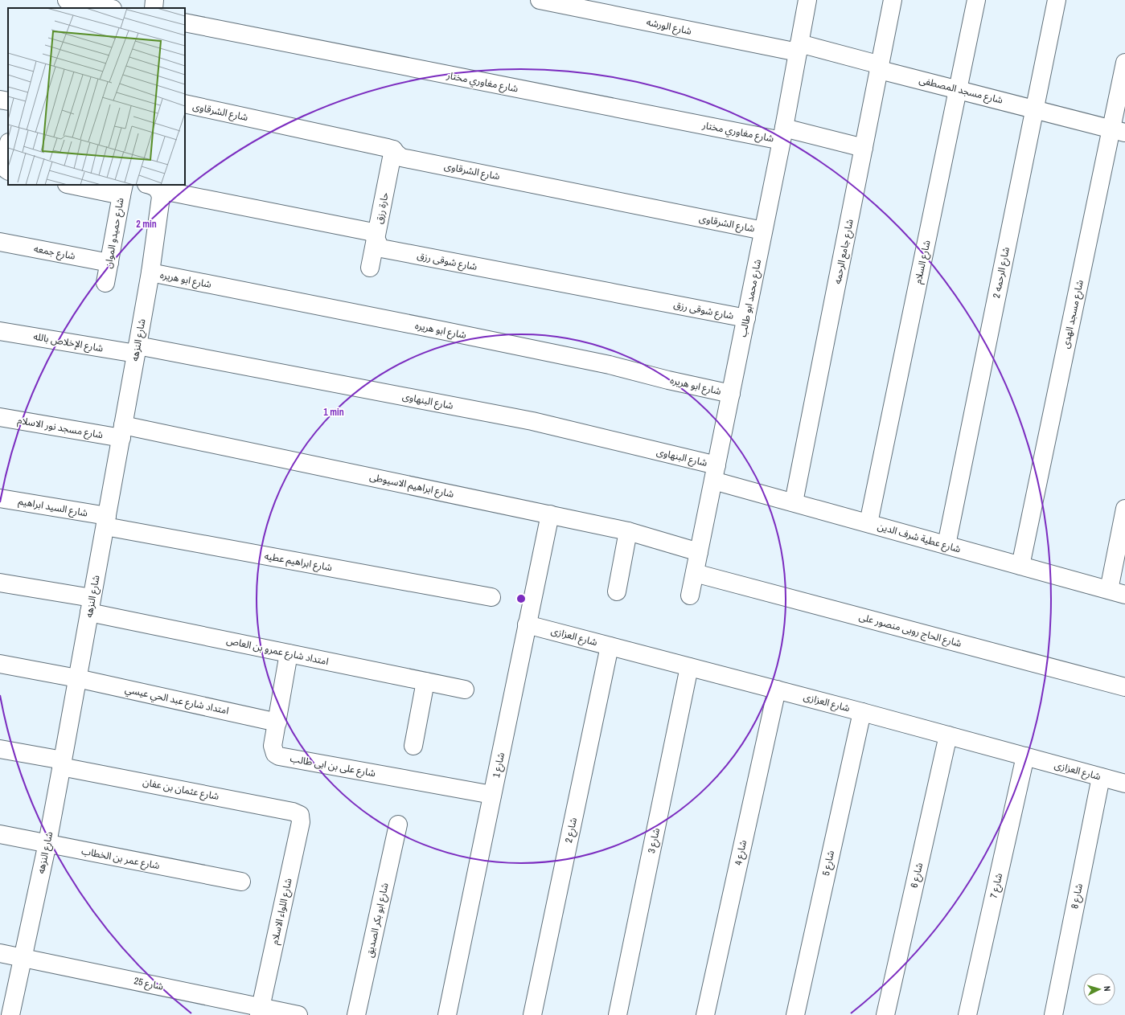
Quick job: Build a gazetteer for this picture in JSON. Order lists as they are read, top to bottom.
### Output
{
  "streets": {
    "street": [
      "شارع الورشه",
      "شارع مغاوري مختار",
      "شارع مسجد المصطفى",
      "شارع الشرقاوى",
      "حارة رزق",
      "شارع حميدو الموان",
      "شارع جامع الرحمه",
      "شارع جمعه",
      "شارع شوقى رزق",
      "شارع السلام",
      "شارع الرحمه 2",
      "شارع ابو هريره",
      "شارع محمد ابو طالب",
      "شارع مسجد الهدى",
      "شارع النزهه",
      "شارع الإخلاص بالله",
      "شارع البنهاوى",
      "شارع مسجد نور الاسلام",
      "شارع ابراهيم الاسيوطى",
      "شارع السيد ابراهيم",
      "شارع عطية شرف الدين",
      "شارع ابراهيم عطيه",
      "شارع الحاج روبى منصور على",
      "شارع العزازى",
      "امتداد شارع عمرو بن العاص",
      "امتداد شارع عبد الحي عيسي",
      "شارع 1",
      "شارع على بن ابى طالب",
      "شارع عثمان بن عفان",
      "شارع 2",
      "شارع 3",
      "شارع 4",
      "شارع عمر بن الخطاب",
      "شارع 5",
      "شارع 6",
      "شارع 7",
      "شارع 8",
      "شارع اللواء الاسلام",
      "شارع ابو بكر الصديق",
      "شارع 25"
    ]
  },
  "crossings": [
    ["شارع الورشه", "شارع مسجد المصطفى"],
    ["شارع الورشه", "شارع محمد ابو طالب"],
    ["شارع مغاوري مختار", "شارع جامع الرحمه"],
    ["شارع مغاوري مختار", "شارع محمد ابو طالب"],
    ["شارع مسجد المصطفى", "شارع جامع الرحمه"],
    ["شارع مسجد المصطفى", "شارع السلام"],
    ["شارع مسجد المصطفى", "شارع الرحمه 2"],
    ["شارع مسجد المصطفى", "شارع محمد ابو طالب"],
    ["شارع مسجد المصطفى", "شارع مسجد الهدى"],
    ["شارع الشرقاوى", "حارة رزق"],
    ["شارع الشرقاوى", "شارع محمد ابو طالب"],
    ["حارة رزق", "شارع شوقى رزق"],
    ["شارع حميدو الموان", "شارع جمعه"],
    ["شارع جامع الرحمه", "شارع عطية شرف الدين"],
    ["شارع شوقى رزق", "شارع محمد ابو طالب"],
    ["شارع السلام", "شارع عطية شرف الدين"],
    ["شارع الرحمه 2", "شارع عطية شرف الدين"],
    ["شارع ابو هريره", "شارع محمد ابو طالب"],
    ["شارع ابو هريره", "شارع النزهه"],
    ["شارع محمد ابو طالب", "شارع البنهاوى"],
    ["شارع محمد ابو طالب", "شارع ابراهيم الاسيوطى"],
    ["شارع محمد ابو طالب", "شارع عطية شرف الدين"],
    ["شارع محمد ابو طالب", "شارع الحاج روبى منصور على"],
    ["شارع مسجد الهدى", "شارع عطية شرف الدين"],
    ["شارع النزهه", "شارع الإخلاص بالله"],
    ["شارع النزهه", "شارع البنهاوى"],
    ["شارع النزهه", "شارع مسجد نور الاسلام"],
    ["شارع النزهه", "شارع ابراهيم الاسيوطى"],
    ["شارع النزهه", "شارع السيد ابراهيم"],
    ["شارع النزهه", "شارع ابراهيم عطيه"],
    ["شارع النزهه", "امتداد شارع عمرو بن العاص"],
    ["شارع النزهه", "امتداد شارع عبد الحي عيسي"],
    ["شارع النزهه", "شارع عثمان بن عفان"],
    ["شارع النزهه", "شارع عمر بن الخطاب"],
    ["شارع النزهه", "شارع 25"],
    ["شارع الإخلاص بالله", "شارع البنهاوى"],
    ["شارع البنهاوى", "شارع عطية شرف الدين"],
    ["شارع مسجد نور الاسلام", "شارع ابراهيم الاسيوطى"],
    ["شارع ابراهيم الاسيوطى", "شارع 1"],
    ["شارع السيد ابراهيم", "شارع ابراهيم عطيه"],
    ["شارع العزازى", "شارع 1"],
    ["شارع العزازى", "شارع 2"],
    ["شارع العزازى", "شارع 3"],
    ["شارع العزازى", "شارع 4"],
    ["شارع العزازى", "شارع 5"],
    ["شارع العزازى", "شارع 6"],
    ["شارع العزازى", "شارع 7"],
    ["شارع العزازى", "شارع 8"],
    ["امتداد شارع عمرو بن العاص", "شارع على بن ابى طالب"],
    ["امتداد شارع عبد الحي عيسي", "شارع على بن ابى طالب"],
    ["شارع 1", "شارع على بن ابى طالب"],
    ["شارع عثمان بن عفان", "شارع اللواء الاسلام"],
    ["شارع اللواء الاسلام", "شارع 25"]
  ],
  "north": "right",
  "rings": ["2 min", "1 min"]
}
